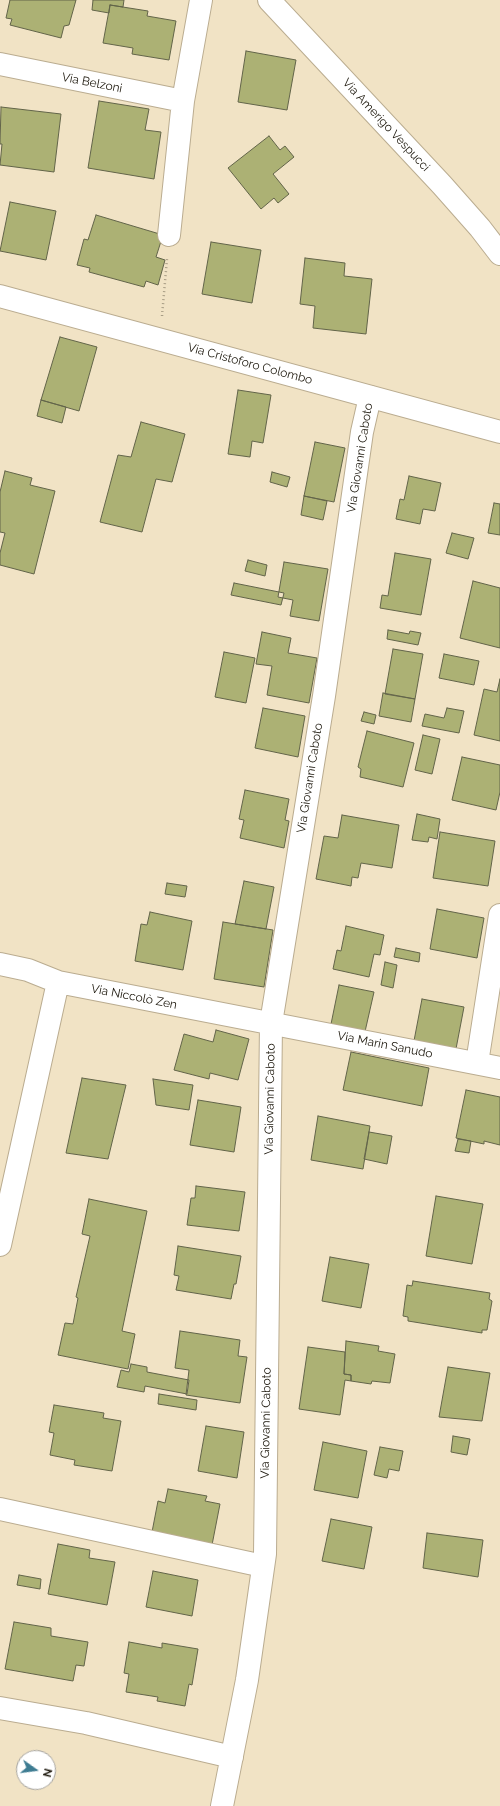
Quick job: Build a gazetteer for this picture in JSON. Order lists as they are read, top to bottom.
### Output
{
  "streets": {
    "street": [
      "Via Belzoni",
      "Via Amerigo Vespucci",
      "Via Cristoforo Colombo",
      "Via Giovanni Caboto",
      "Via Niccolò Zen",
      "Via Marin Sanudo"
    ]
  },
  "crossings": [
    ["Via Cristoforo Colombo", "Via Giovanni Caboto"],
    ["Via Giovanni Caboto", "Via Niccolò Zen"],
    ["Via Giovanni Caboto", "Via Marin Sanudo"],
    ["Via Niccolò Zen", "Via Marin Sanudo"]
  ],
  "north": "right"
}
